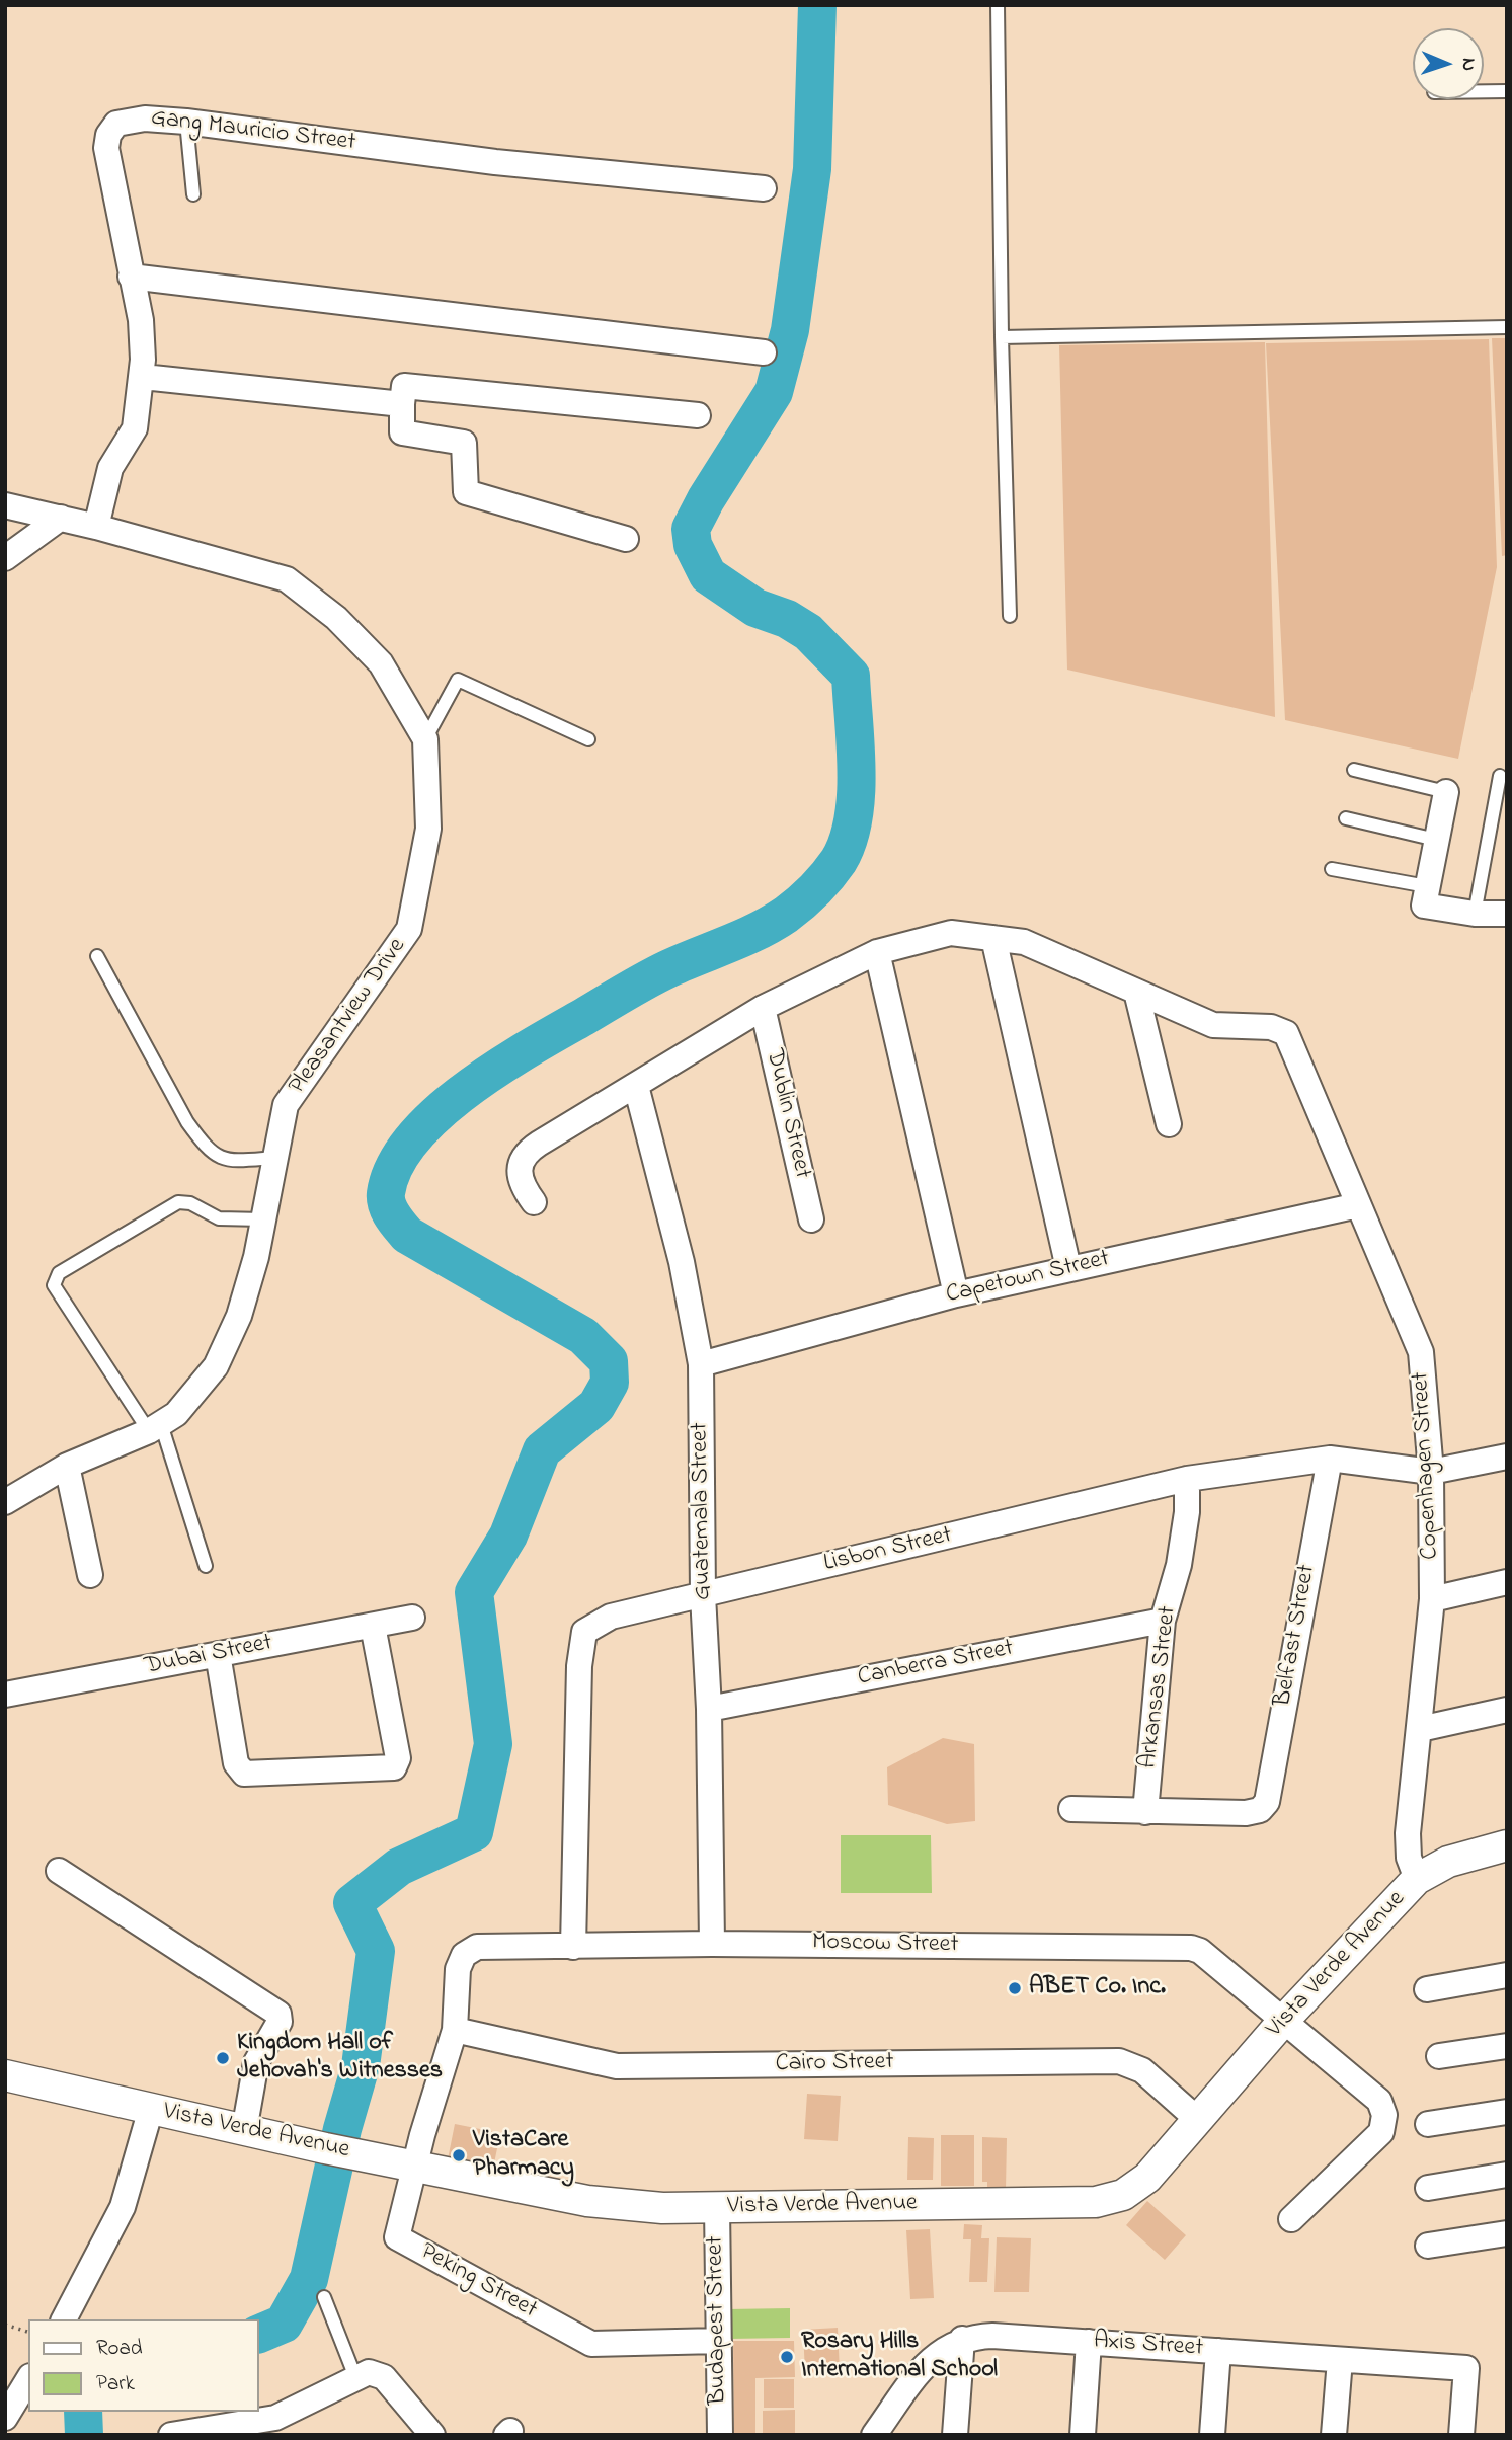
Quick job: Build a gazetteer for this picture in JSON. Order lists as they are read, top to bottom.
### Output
{
  "streets": {
    "street": [
      "Gang Mauricio Street",
      "Pleasantview Drive",
      "Dublin Street",
      "Capetown Street",
      "Copenhagen Street",
      "Guatemala Street",
      "Lisbon Street",
      "Belfast Street",
      "Dubai Street",
      "Canberra Street",
      "Arkansas Street",
      "Moscow Street",
      "Vista Verde Avenue",
      "Cairo Street",
      "Peking Street",
      "Budapest Street",
      "Axis Street"
    ]
  },
  "crossings": [
    ["Gang Mauricio Street", "Pleasantview Drive"],
    ["Capetown Street", "Copenhagen Street"],
    ["Capetown Street", "Guatemala Street"],
    ["Copenhagen Street", "Lisbon Street"],
    ["Copenhagen Street", "Vista Verde Avenue"],
    ["Guatemala Street", "Lisbon Street"],
    ["Guatemala Street", "Canberra Street"],
    ["Guatemala Street", "Moscow Street"],
    ["Lisbon Street", "Belfast Street"],
    ["Lisbon Street", "Arkansas Street"],
    ["Lisbon Street", "Moscow Street"],
    ["Belfast Street", "Arkansas Street"],
    ["Canberra Street", "Arkansas Street"],
    ["Moscow Street", "Vista Verde Avenue"],
    ["Moscow Street", "Peking Street"],
    ["Vista Verde Avenue", "Cairo Street"],
    ["Vista Verde Avenue", "Peking Street"],
    ["Vista Verde Avenue", "Budapest Street"],
    ["Cairo Street", "Peking Street"],
    ["Peking Street", "Budapest Street"]
  ],
  "places": [
    "ABET Co. Inc.",
    "Kingdom Hall of Jehovah's Witnesses",
    "VistaCare Pharmacy",
    "Rosary Hills International School"
  ],
  "legend": ["Road", "Park"],
  "north": "right"
}
